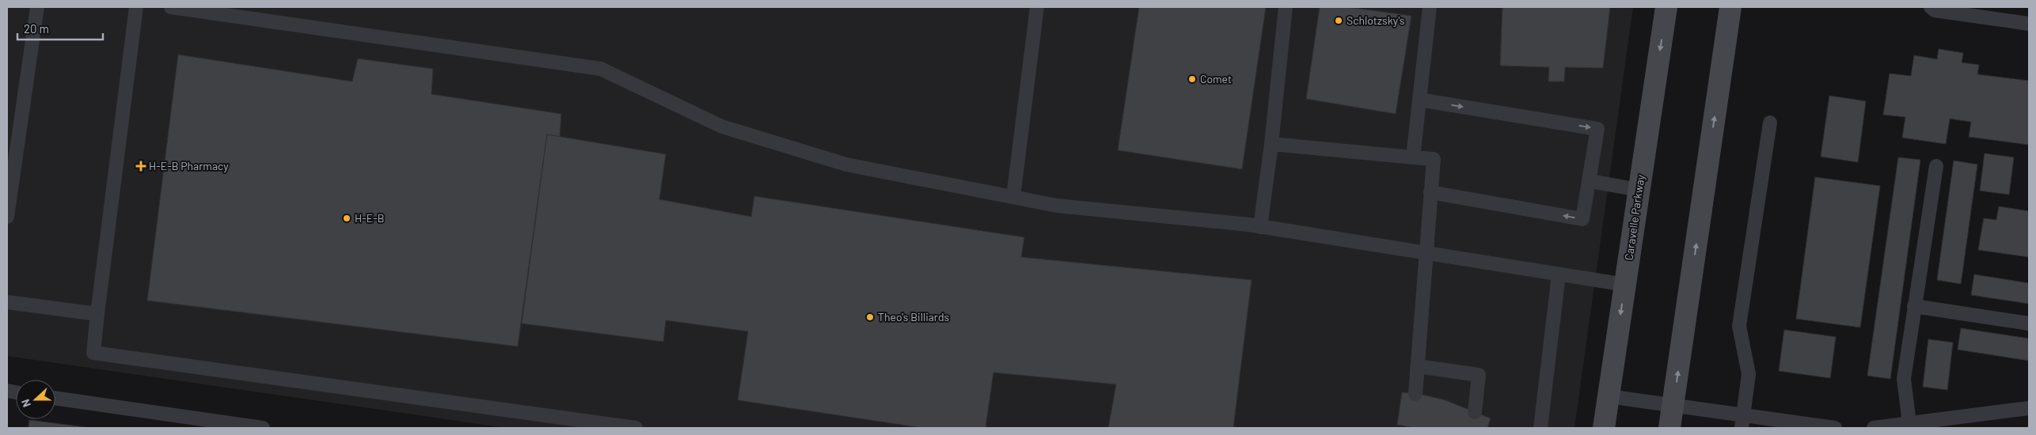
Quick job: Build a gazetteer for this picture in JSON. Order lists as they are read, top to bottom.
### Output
{
  "streets": {
    "street": ["Caravelle Parkway"]
  },
  "places": {
    "other": [
      "Schlotzsky's",
      "Comet",
      "H-E-B",
      "Theo's Billiards"
    ],
    "health": ["H-E-B Pharmacy"]
  },
  "scale_bar": "20 m",
  "north": "left"
}
